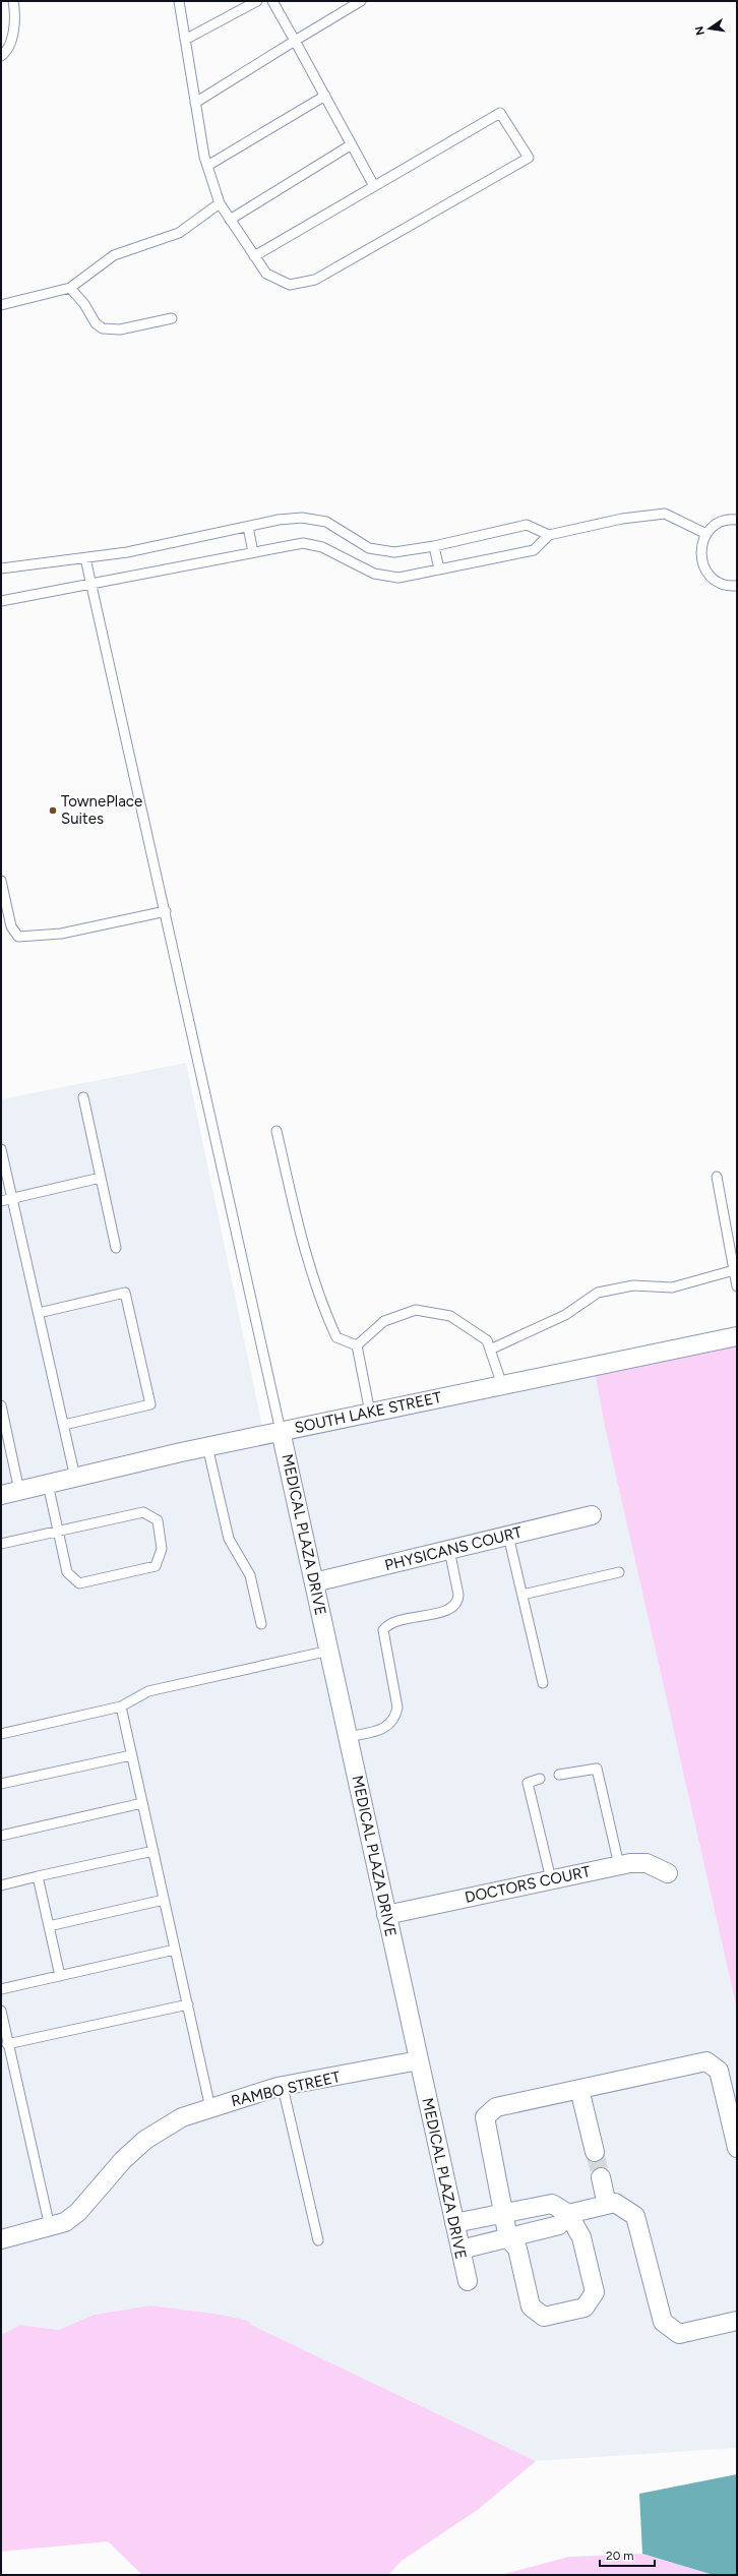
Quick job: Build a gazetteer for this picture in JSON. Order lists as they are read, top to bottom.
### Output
{
  "streets": {
    "street": [
      "SOUTH LAKE STREET",
      "MEDICAL PLAZA DRIVE",
      "PHYSICANS COURT",
      "DOCTORS COURT",
      "RAMBO STREET"
    ]
  },
  "crossings": [
    ["SOUTH LAKE STREET", "MEDICAL PLAZA DRIVE"],
    ["MEDICAL PLAZA DRIVE", "PHYSICANS COURT"],
    ["MEDICAL PLAZA DRIVE", "DOCTORS COURT"],
    ["MEDICAL PLAZA DRIVE", "RAMBO STREET"]
  ],
  "places": ["TownePlace Suites"],
  "scale_bar": "20 m",
  "north": "left"
}
